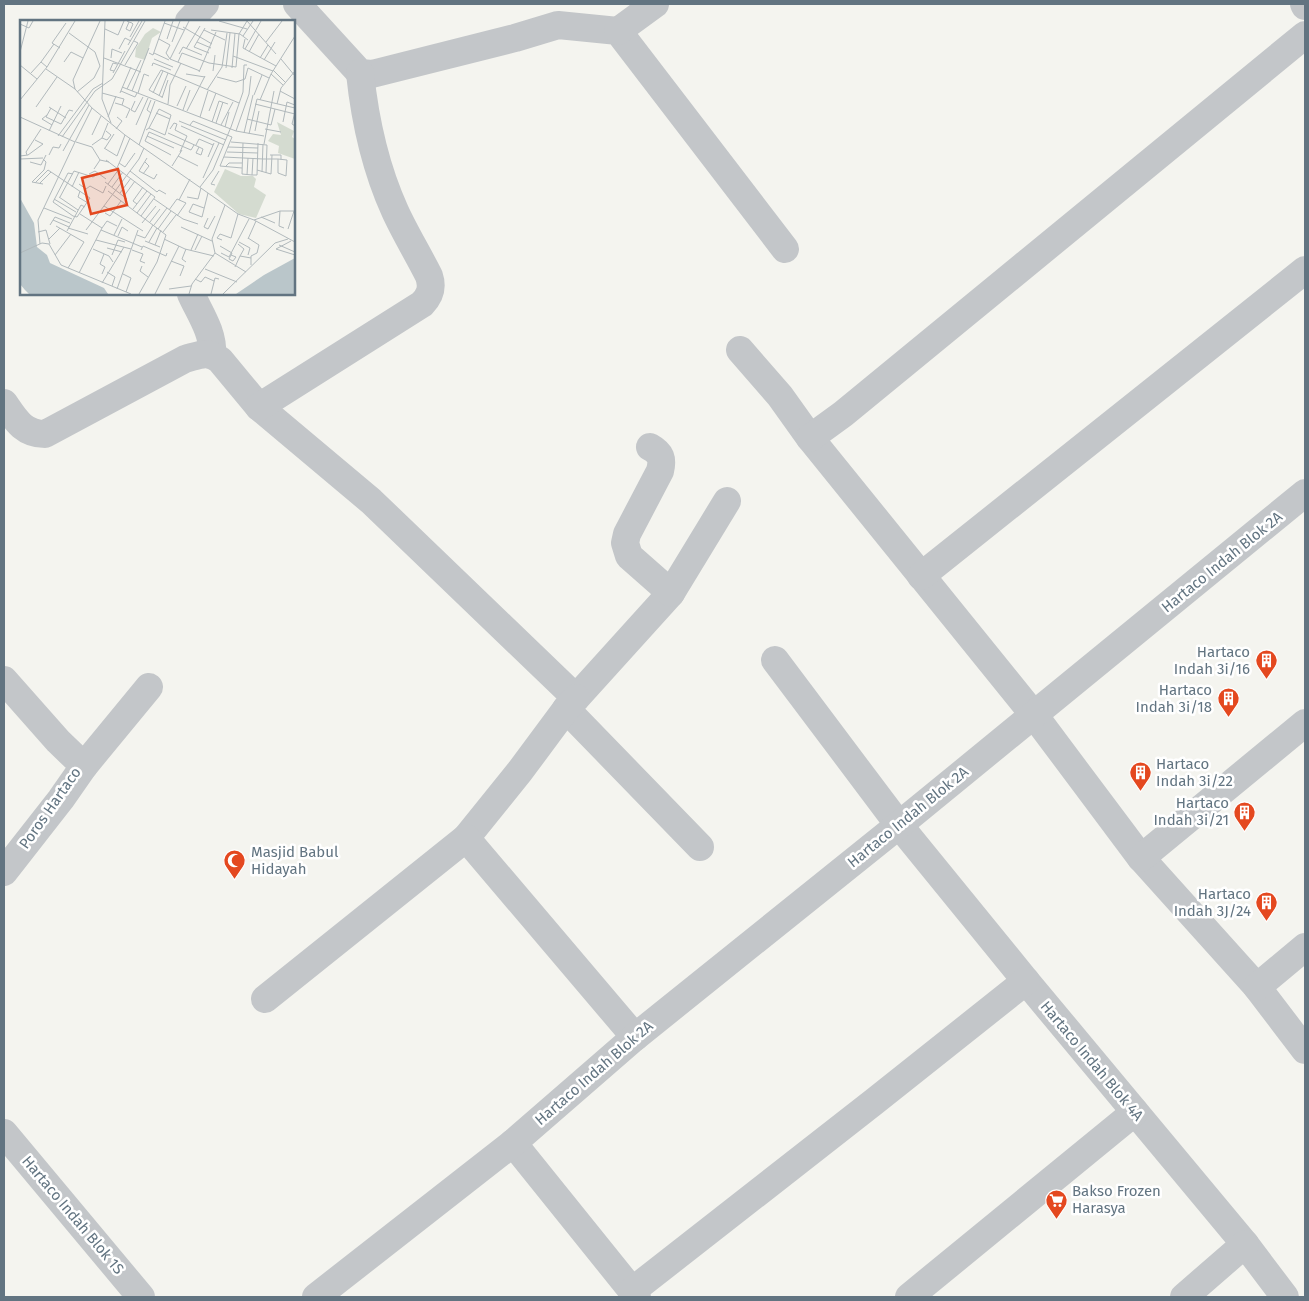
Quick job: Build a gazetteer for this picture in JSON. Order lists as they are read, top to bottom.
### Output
{
  "streets": {
    "street": [
      "Hartaco Indah Blok 2A",
      "Poros Hartaco",
      "Hartaco Indah Blok 4A",
      "Hartaco Indah Blok 1S"
    ]
  },
  "crossings": [
    ["Hartaco Indah Blok 2A", "Hartaco Indah Blok 4A"]
  ],
  "places": {
    "building": [
      "Hartaco Indah 3i/16",
      "Hartaco Indah 3i/18",
      "Hartaco Indah 3i/22",
      "Hartaco Indah 3i/21",
      "Hartaco Indah 3J/24"
    ],
    "mosque": ["Masjid Babul Hidayah"],
    "supermarket": ["Bakso Frozen Harasya"]
  }
}
